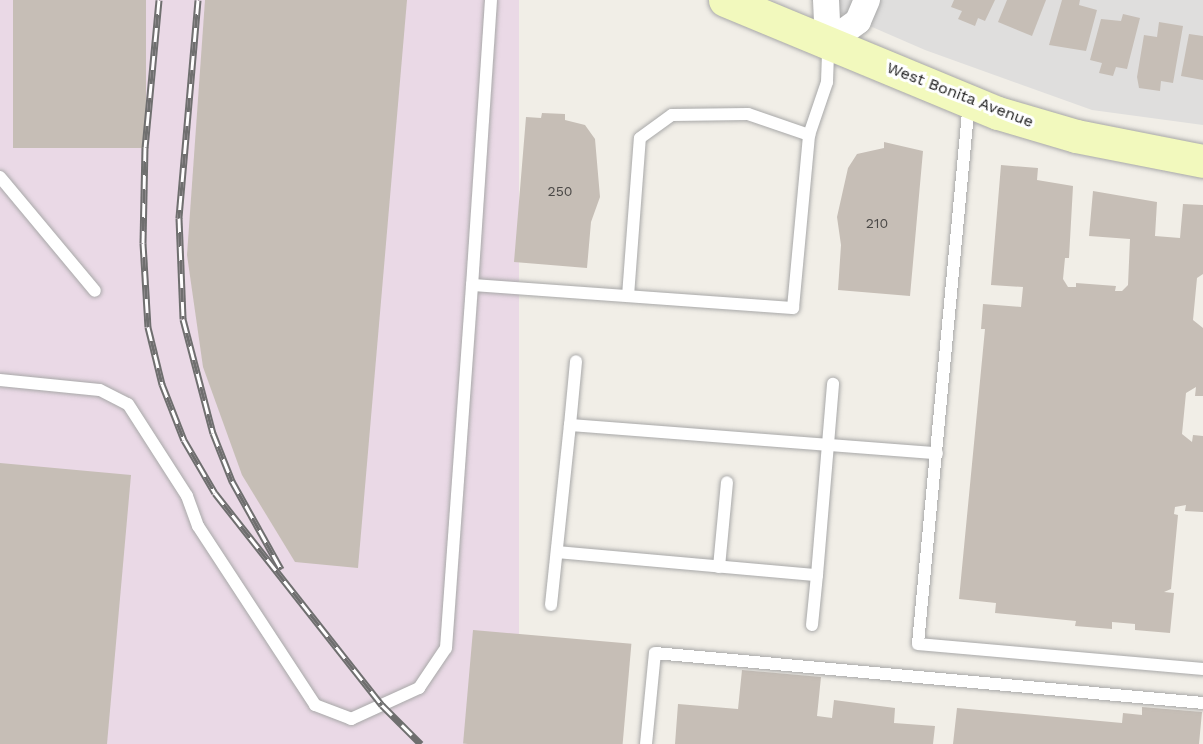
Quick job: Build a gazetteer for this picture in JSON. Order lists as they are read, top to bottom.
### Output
{
  "streets": {
    "main road": ["West Bonita Avenue"]
  },
  "house_numbers": ["250", "210"]
}
